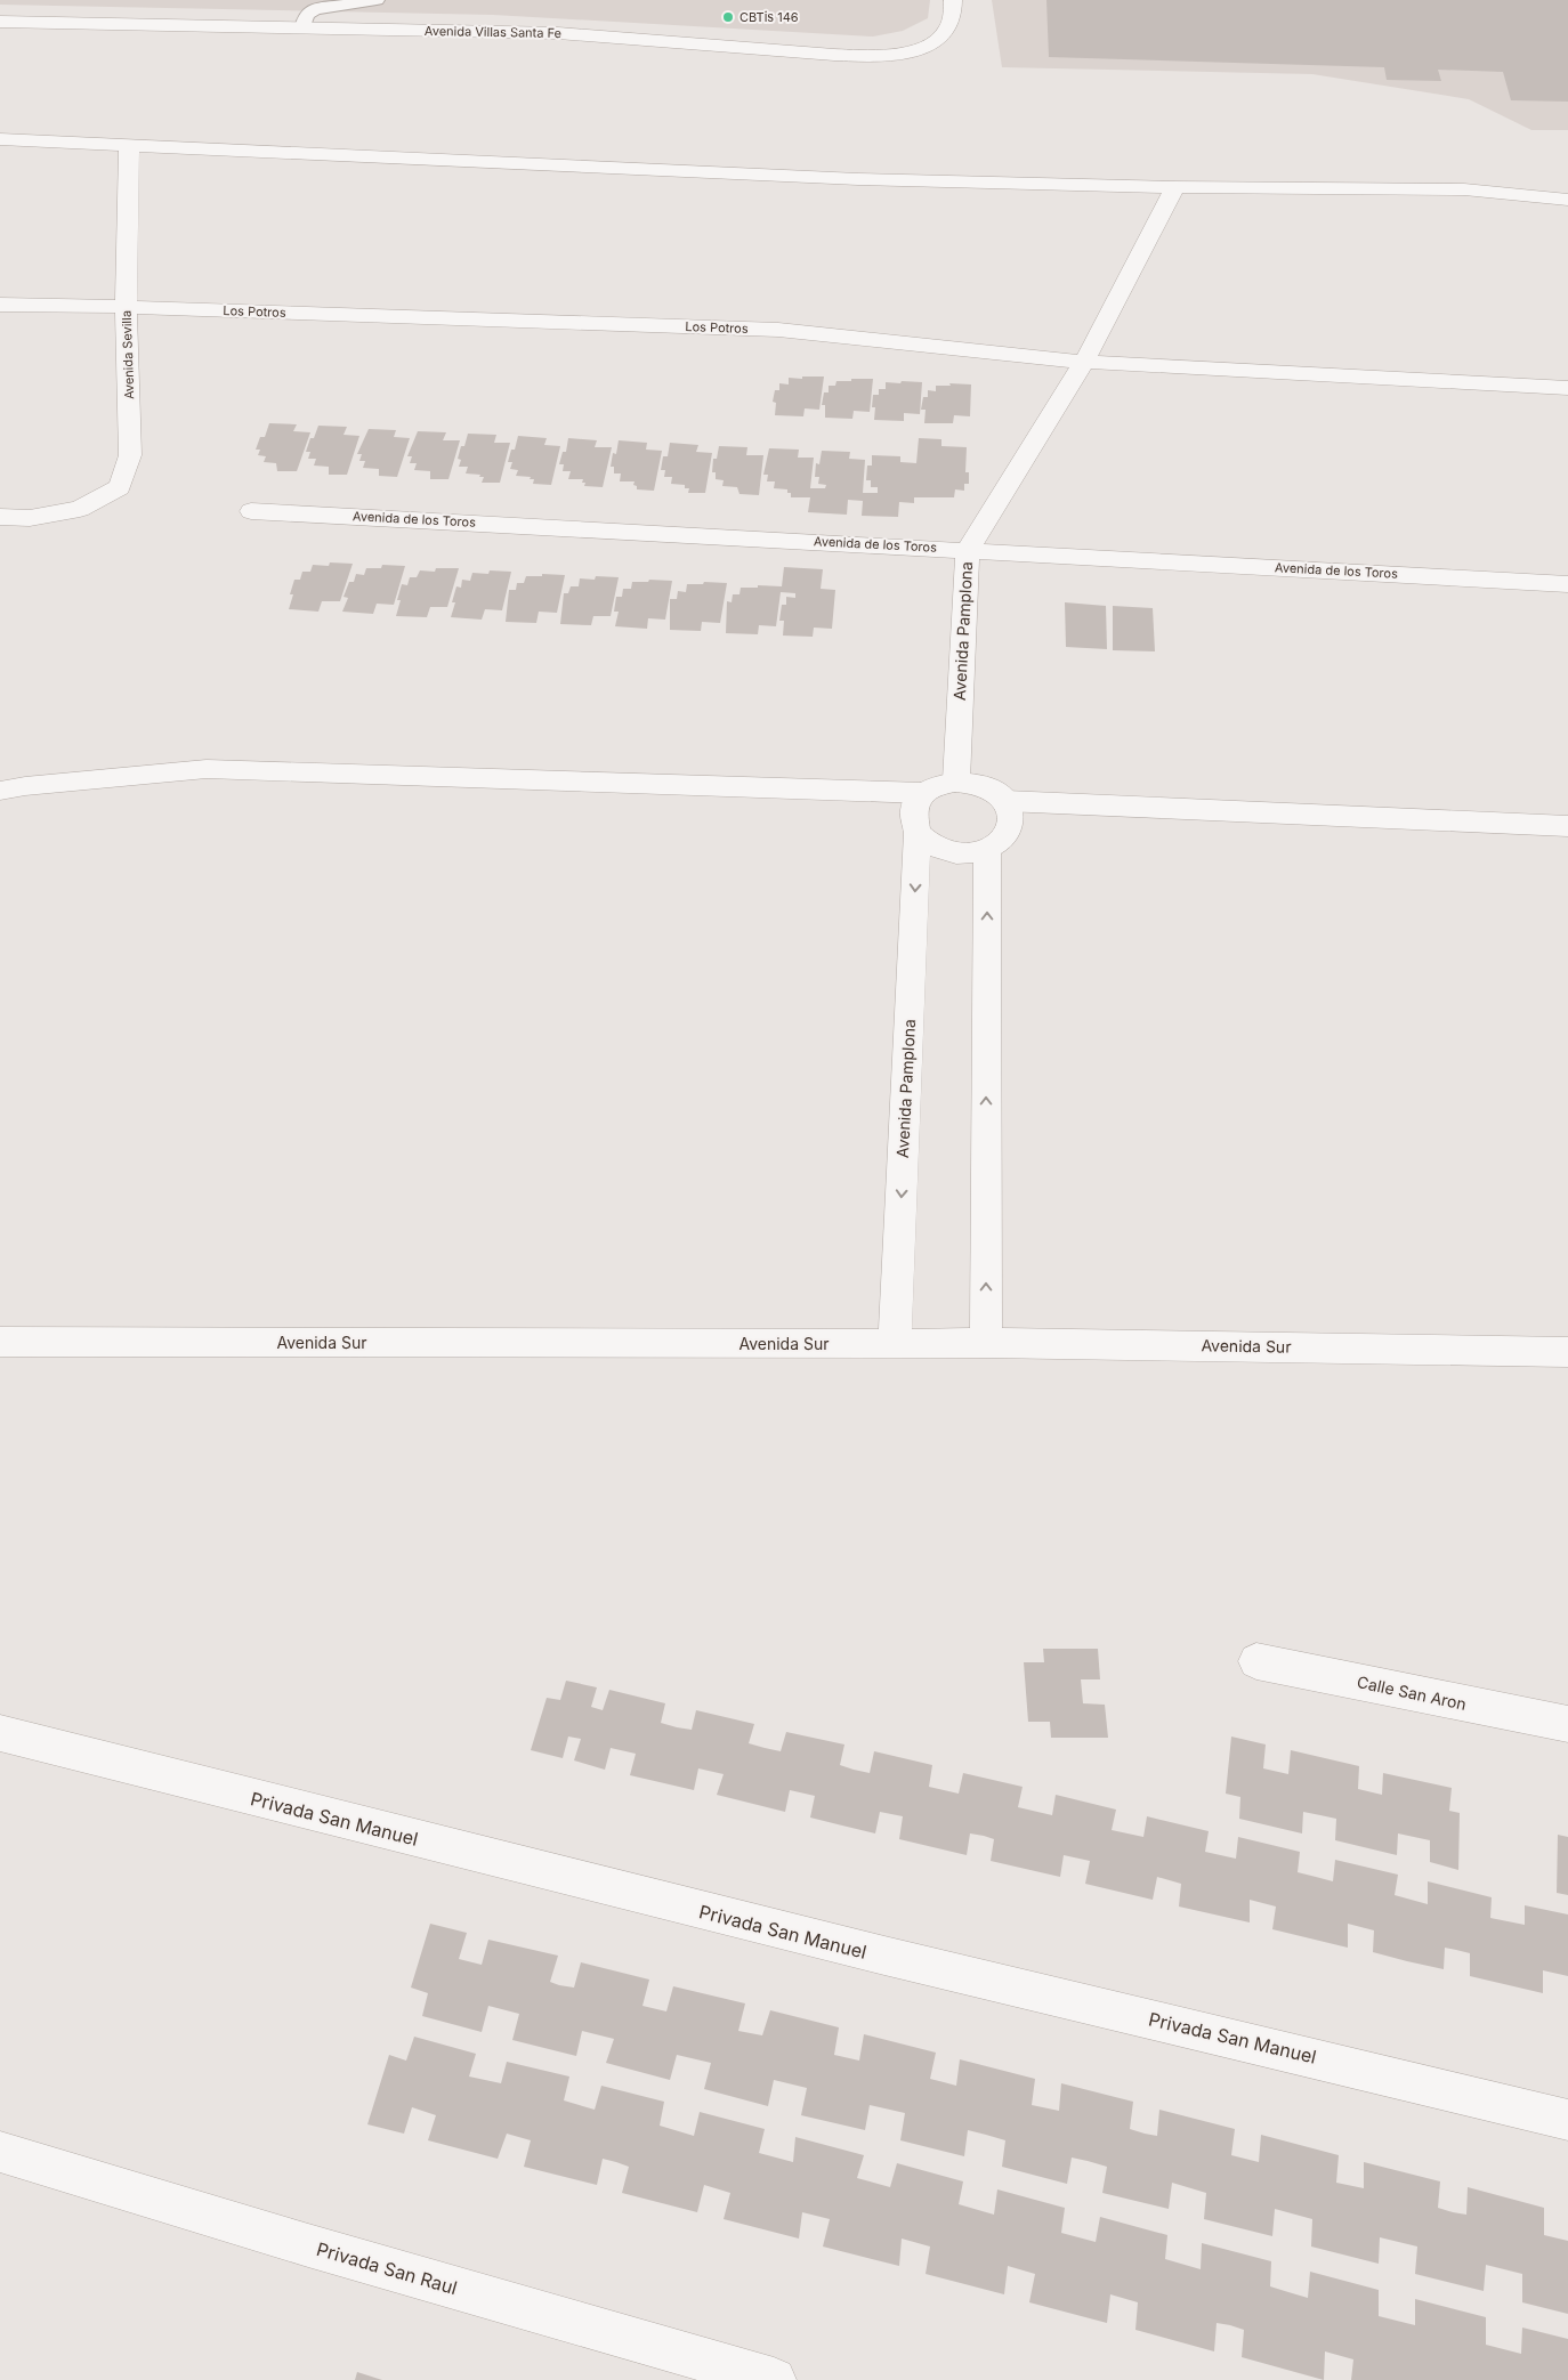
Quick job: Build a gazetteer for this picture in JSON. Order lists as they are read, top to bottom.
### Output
{
  "streets": {
    "street": [
      "Avenida Villas Santa Fe",
      "Los Potros",
      "Avenida Sevilla",
      "Avenida de los Toros",
      "Avenida Pamplona",
      "Avenida Sur",
      "Calle San Aron",
      "Privada San Manuel",
      "Privada San Raul"
    ]
  },
  "crossings": [
    ["Los Potros", "Avenida Sevilla"],
    ["Avenida de los Toros", "Avenida Pamplona"],
    ["Avenida Pamplona", "Avenida Sur"]
  ],
  "places": ["CBTis 146"]
}
